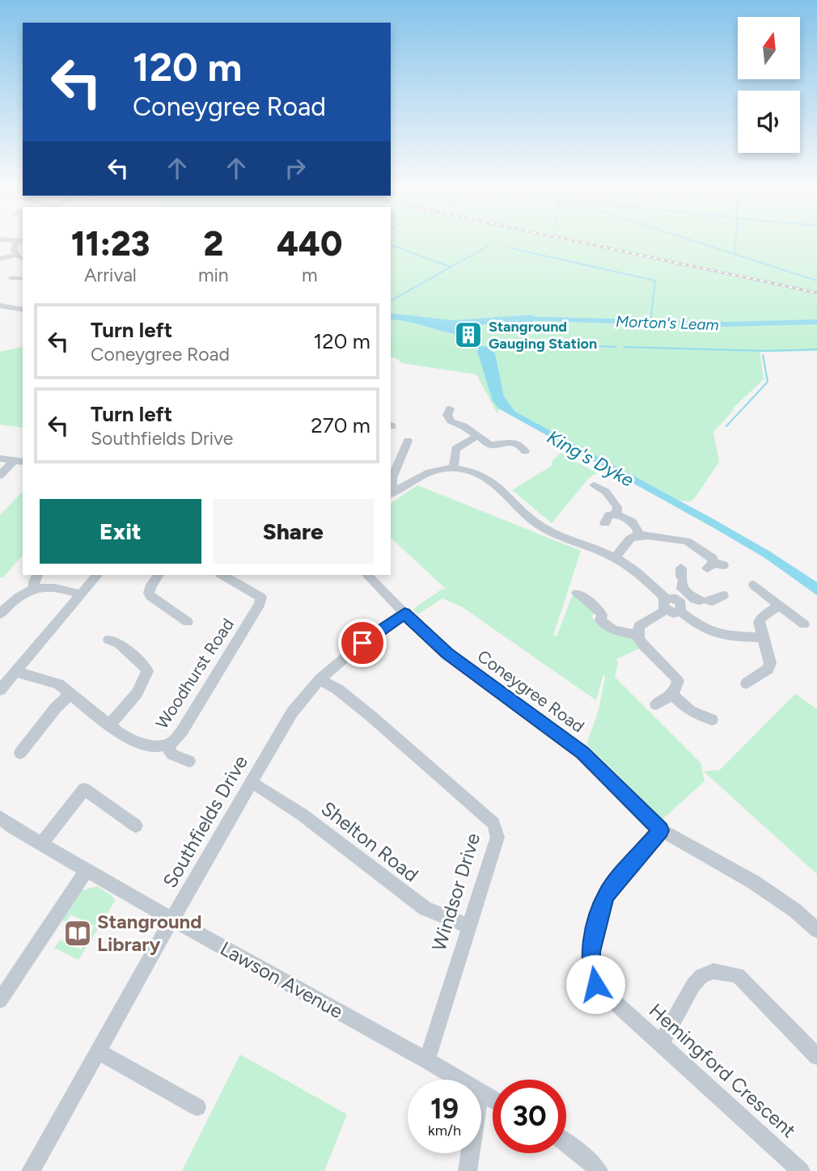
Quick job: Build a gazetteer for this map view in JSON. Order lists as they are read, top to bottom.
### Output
{
  "streets": {
    "street": [
      "Woodhurst Road",
      "Coneygree Road",
      "Southfields Drive",
      "Shelton Road",
      "Windsor Drive",
      "Lawson Avenue",
      "Hemingford Crescent"
    ]
  },
  "crossings": [
    ["Coneygree Road", "Southfields Drive"],
    ["Coneygree Road", "Hemingford Crescent"],
    ["Southfields Drive", "Shelton Road"],
    ["Southfields Drive", "Windsor Drive"],
    ["Southfields Drive", "Lawson Avenue"],
    ["Shelton Road", "Windsor Drive"],
    ["Windsor Drive", "Lawson Avenue"]
  ],
  "water": ["Morton's Leam", "King's Dyke"],
  "places": {
    "building": ["Stanground Gauging Station"],
    "library": ["Stanground Library"]
  },
  "north": "top",
  "page": {
    "turn": ["120 m", "Coneygree Road"],
    "eta": [
      "11:23",
      "Arrival",
      "2",
      "min",
      "440",
      "m"
    ],
    "list": [
      {
        "name": "Turn left",
        "note": "Coneygree Road",
        "value": "120 m"
      },
      {
        "name": "Turn left",
        "note": "Southfields Drive",
        "value": "270 m"
      }
    ],
    "buttons": ["Exit", "Share"],
    "speed": "19 km/h",
    "limit": "30"
  }
}
